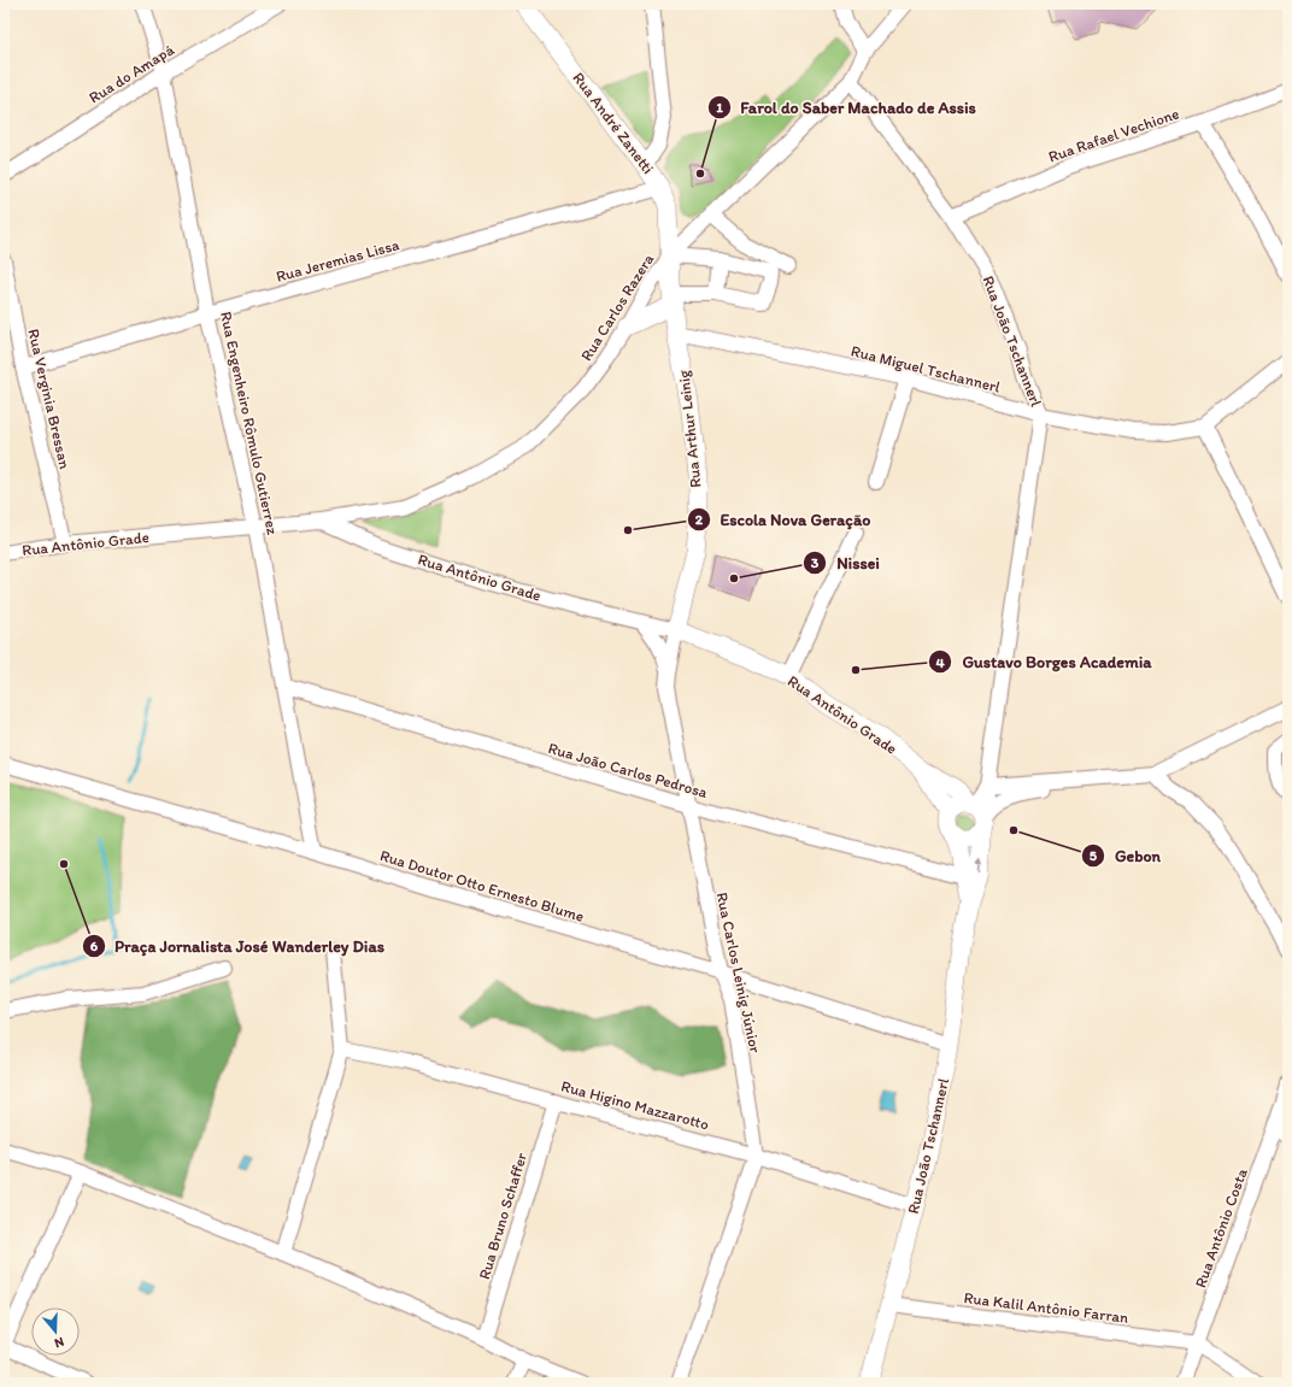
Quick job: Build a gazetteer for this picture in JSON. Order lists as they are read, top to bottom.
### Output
{
  "streets": {
    "main road": [
      "Rua André Zanetti",
      "Rua João Tschannerl",
      "Rua Arthur Leinig",
      "Rua Antônio Grade"
    ],
    "street": [
      "Rua do Amapá",
      "Rua Rafael Vechione",
      "Rua Jeremias Lissa",
      "Rua Carlos Razera",
      "Rua Miguel Tschannerl",
      "Rua Verginia Bressan",
      "Rua Engenheiro Rômulo Gutierrez",
      "Rua João Carlos Pedrosa",
      "Rua Doutor Otto Ernesto Blume",
      "Rua Carlos Leinig Júnior",
      "Rua Higino Mazzarotto",
      "Rua Bruno Schaffer",
      "Rua Antônio Costa",
      "Rua Kalil Antônio Farran"
    ]
  },
  "crossings": [
    ["Rua do Amapá", "Rua Engenheiro Rômulo Gutierrez"],
    ["Rua André Zanetti", "Rua Jeremias Lissa"],
    ["Rua André Zanetti", "Rua Carlos Razera"],
    ["Rua André Zanetti", "Rua Arthur Leinig"],
    ["Rua Rafael Vechione", "Rua João Tschannerl"],
    ["Rua Jeremias Lissa", "Rua Verginia Bressan"],
    ["Rua Jeremias Lissa", "Rua Engenheiro Rômulo Gutierrez"],
    ["Rua Carlos Razera", "Rua João Tschannerl"],
    ["Rua Carlos Razera", "Rua Arthur Leinig"],
    ["Rua Carlos Razera", "Rua Antônio Grade"],
    ["Rua João Tschannerl", "Rua Miguel Tschannerl"],
    ["Rua João Tschannerl", "Rua Antônio Grade"],
    ["Rua João Tschannerl", "Rua João Carlos Pedrosa"],
    ["Rua João Tschannerl", "Rua Doutor Otto Ernesto Blume"],
    ["Rua João Tschannerl", "Rua Higino Mazzarotto"],
    ["Rua João Tschannerl", "Rua Kalil Antônio Farran"],
    ["Rua Miguel Tschannerl", "Rua Arthur Leinig"],
    ["Rua Verginia Bressan", "Rua Antônio Grade"],
    ["Rua Engenheiro Rômulo Gutierrez", "Rua Antônio Grade"],
    ["Rua Engenheiro Rômulo Gutierrez", "Rua João Carlos Pedrosa"],
    ["Rua Engenheiro Rômulo Gutierrez", "Rua Doutor Otto Ernesto Blume"],
    ["Rua Arthur Leinig", "Rua Antônio Grade"],
    ["Rua Arthur Leinig", "Rua Carlos Leinig Júnior"],
    ["Rua Antônio Grade", "Rua Carlos Leinig Júnior"],
    ["Rua João Carlos Pedrosa", "Rua Carlos Leinig Júnior"],
    ["Rua Doutor Otto Ernesto Blume", "Rua Carlos Leinig Júnior"],
    ["Rua Carlos Leinig Júnior", "Rua Higino Mazzarotto"],
    ["Rua Higino Mazzarotto", "Rua Bruno Schaffer"],
    ["Rua Antônio Costa", "Rua Kalil Antônio Farran"]
  ],
  "places": [
    "Farol do Saber Machado de Assis",
    "Escola Nova Geração",
    "Nissei",
    "Gustavo Borges Academia",
    "Gebon",
    "Praça Jornalista José Wanderley Dias"
  ],
  "north": "bottom"
}
